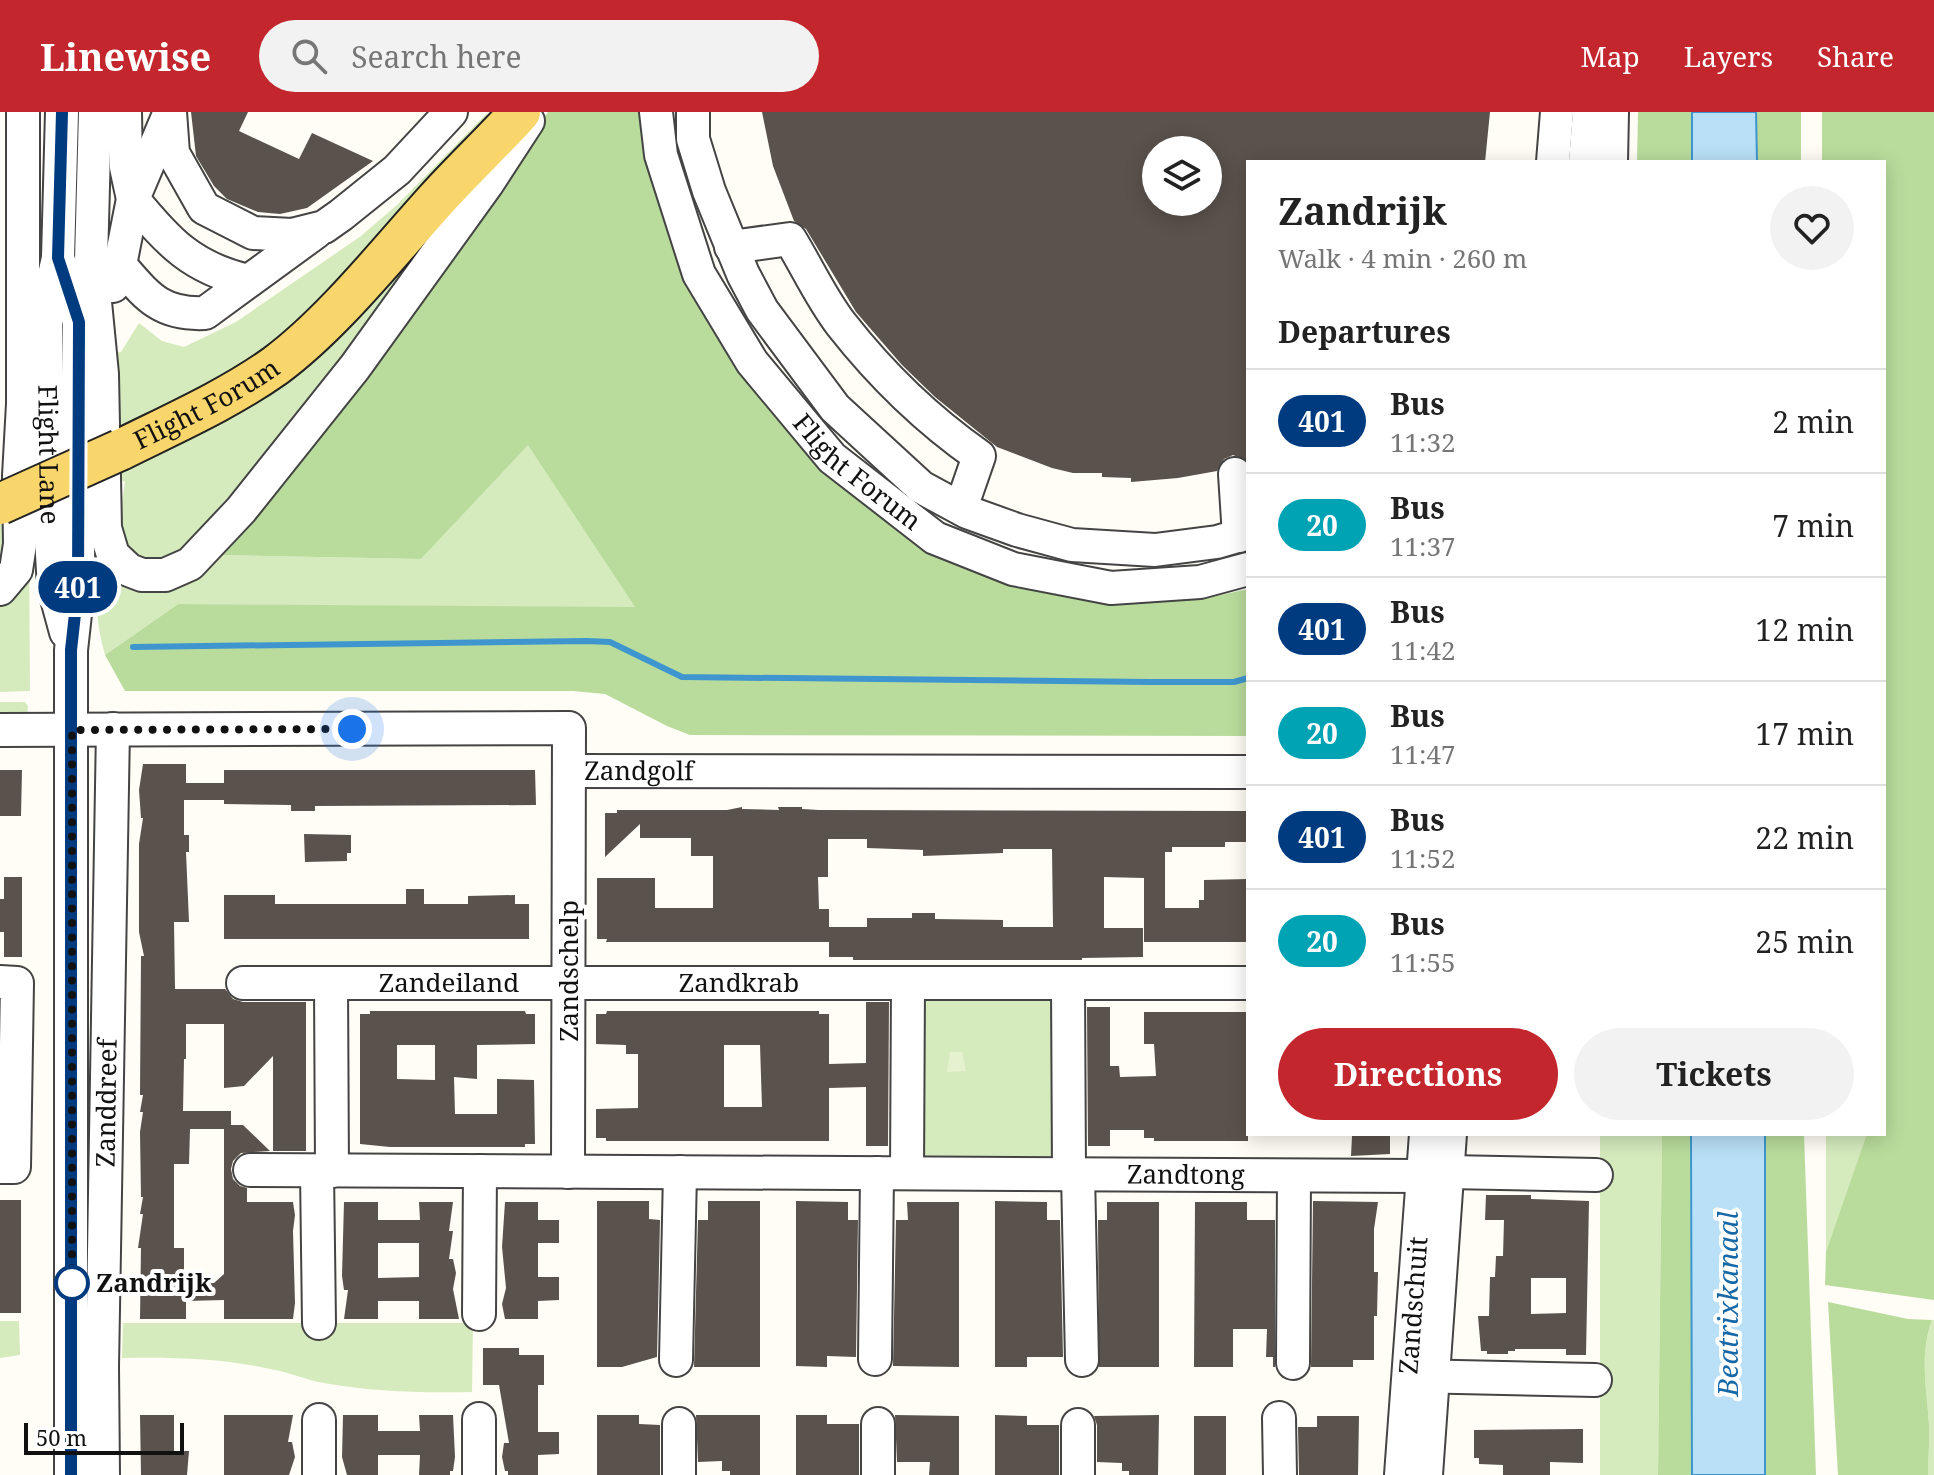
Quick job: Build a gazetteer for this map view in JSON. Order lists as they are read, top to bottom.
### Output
{
  "streets": {
    "main road": ["Flight Forum"],
    "street": [
      "Flight Lane",
      "Zandgolf",
      "Zandschelp",
      "Zandeiland",
      "Zandkrab",
      "Zanddreef",
      "Zandtong",
      "Zandschuit"
    ]
  },
  "crossings": [
    ["Flight Lane", "Zandgolf"],
    ["Flight Lane", "Zanddreef"],
    ["Zandgolf", "Zandschelp"],
    ["Zandgolf", "Zanddreef"],
    ["Zandschelp", "Zandeiland"],
    ["Zandschelp", "Zandkrab"],
    ["Zandschelp", "Zandtong"],
    ["Zandeiland", "Zandkrab"],
    ["Zandtong", "Zandschuit"]
  ],
  "water": ["Beatrixkanaal"],
  "places": ["Zandrijk"],
  "lines": ["bus line 401"],
  "scale_bar": "50 m",
  "page": {
    "header": "Linewise",
    "search": "Search here",
    "nav": ["Map", "Layers", "Share"],
    "on_map": "401",
    "heading": [
      ["Zandrijk", "Walk · 4 min · 260 m"],
      "Departures"
    ],
    "list": [
      {
        "mark": "401",
        "name": "Bus",
        "note": "11:32",
        "value": "2 min"
      },
      {
        "mark": "20",
        "name": "Bus",
        "note": "11:37",
        "value": "7 min"
      },
      {
        "mark": "401",
        "name": "Bus",
        "note": "11:42",
        "value": "12 min"
      },
      {
        "mark": "20",
        "name": "Bus",
        "note": "11:47",
        "value": "17 min"
      },
      {
        "mark": "401",
        "name": "Bus",
        "note": "11:52",
        "value": "22 min"
      },
      {
        "mark": "20",
        "name": "Bus",
        "note": "11:55",
        "value": "25 min"
      }
    ],
    "buttons": ["Directions", "Tickets"],
    "scale": "50 m"
  }
}
